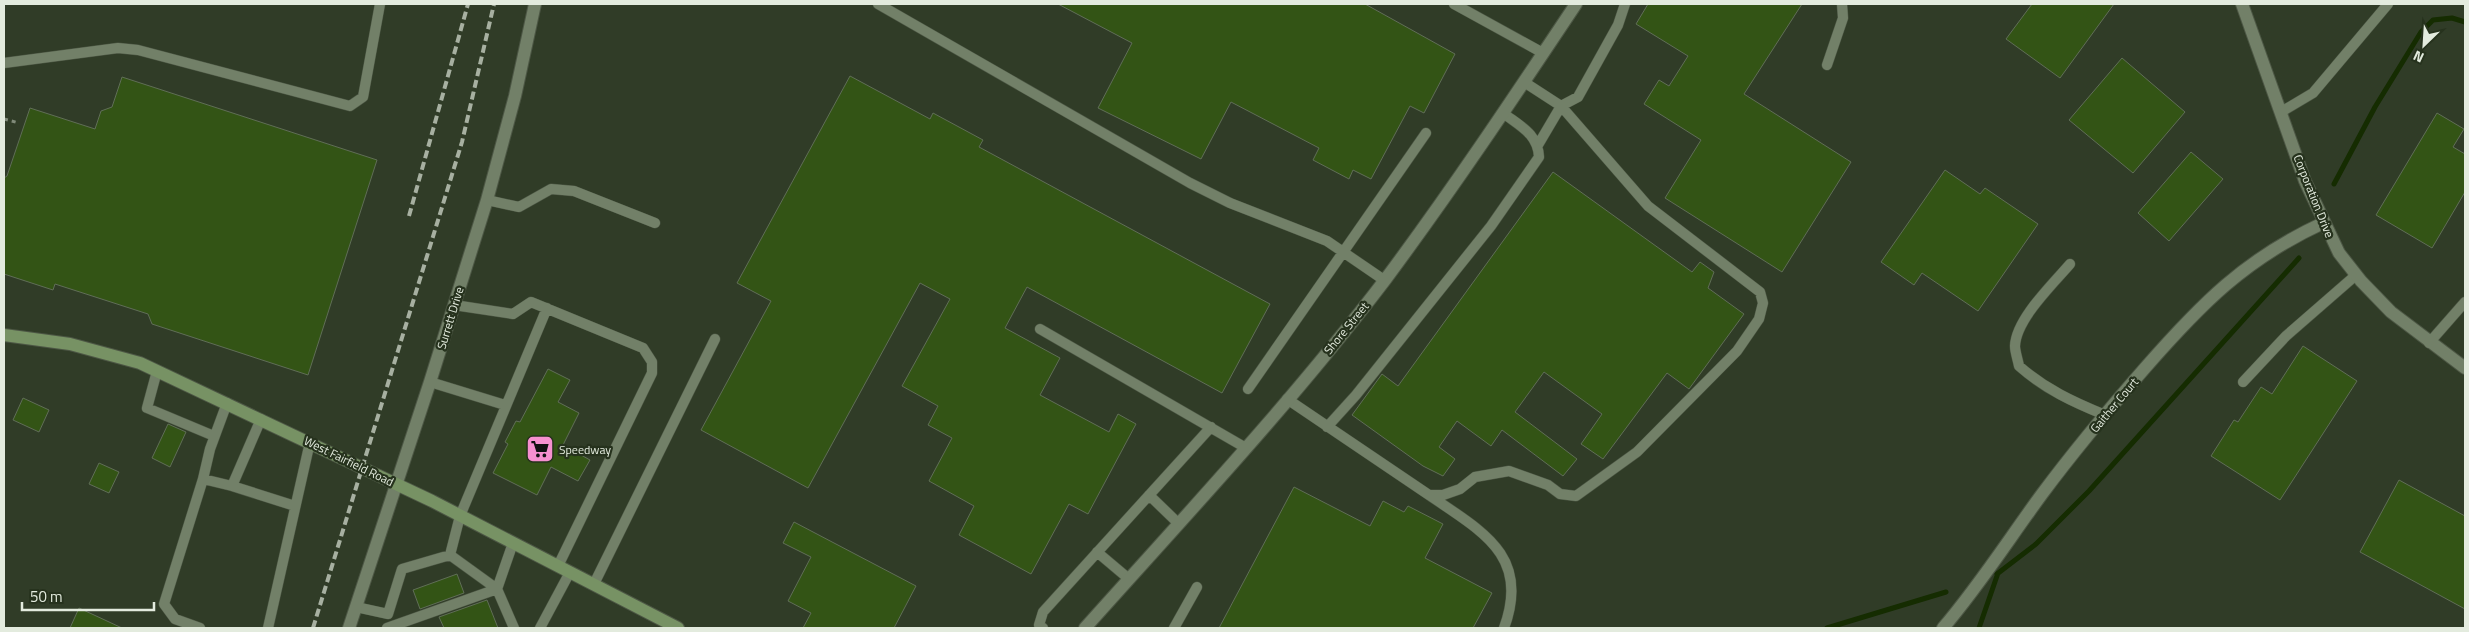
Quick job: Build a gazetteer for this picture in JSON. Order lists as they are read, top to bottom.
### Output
{
  "streets": {
    "main road": ["West Fairfield Road"],
    "street": [
      "Corporation Drive",
      "Surrett Drive",
      "Shore Street",
      "Gaither Court"
    ]
  },
  "crossings": [
    ["Corporation Drive", "Gaither Court"],
    ["Surrett Drive", "West Fairfield Road"]
  ],
  "places": {
    "supermarket": ["Speedway"]
  },
  "scale_bar": "50 m",
  "north": "bottom left"
}
